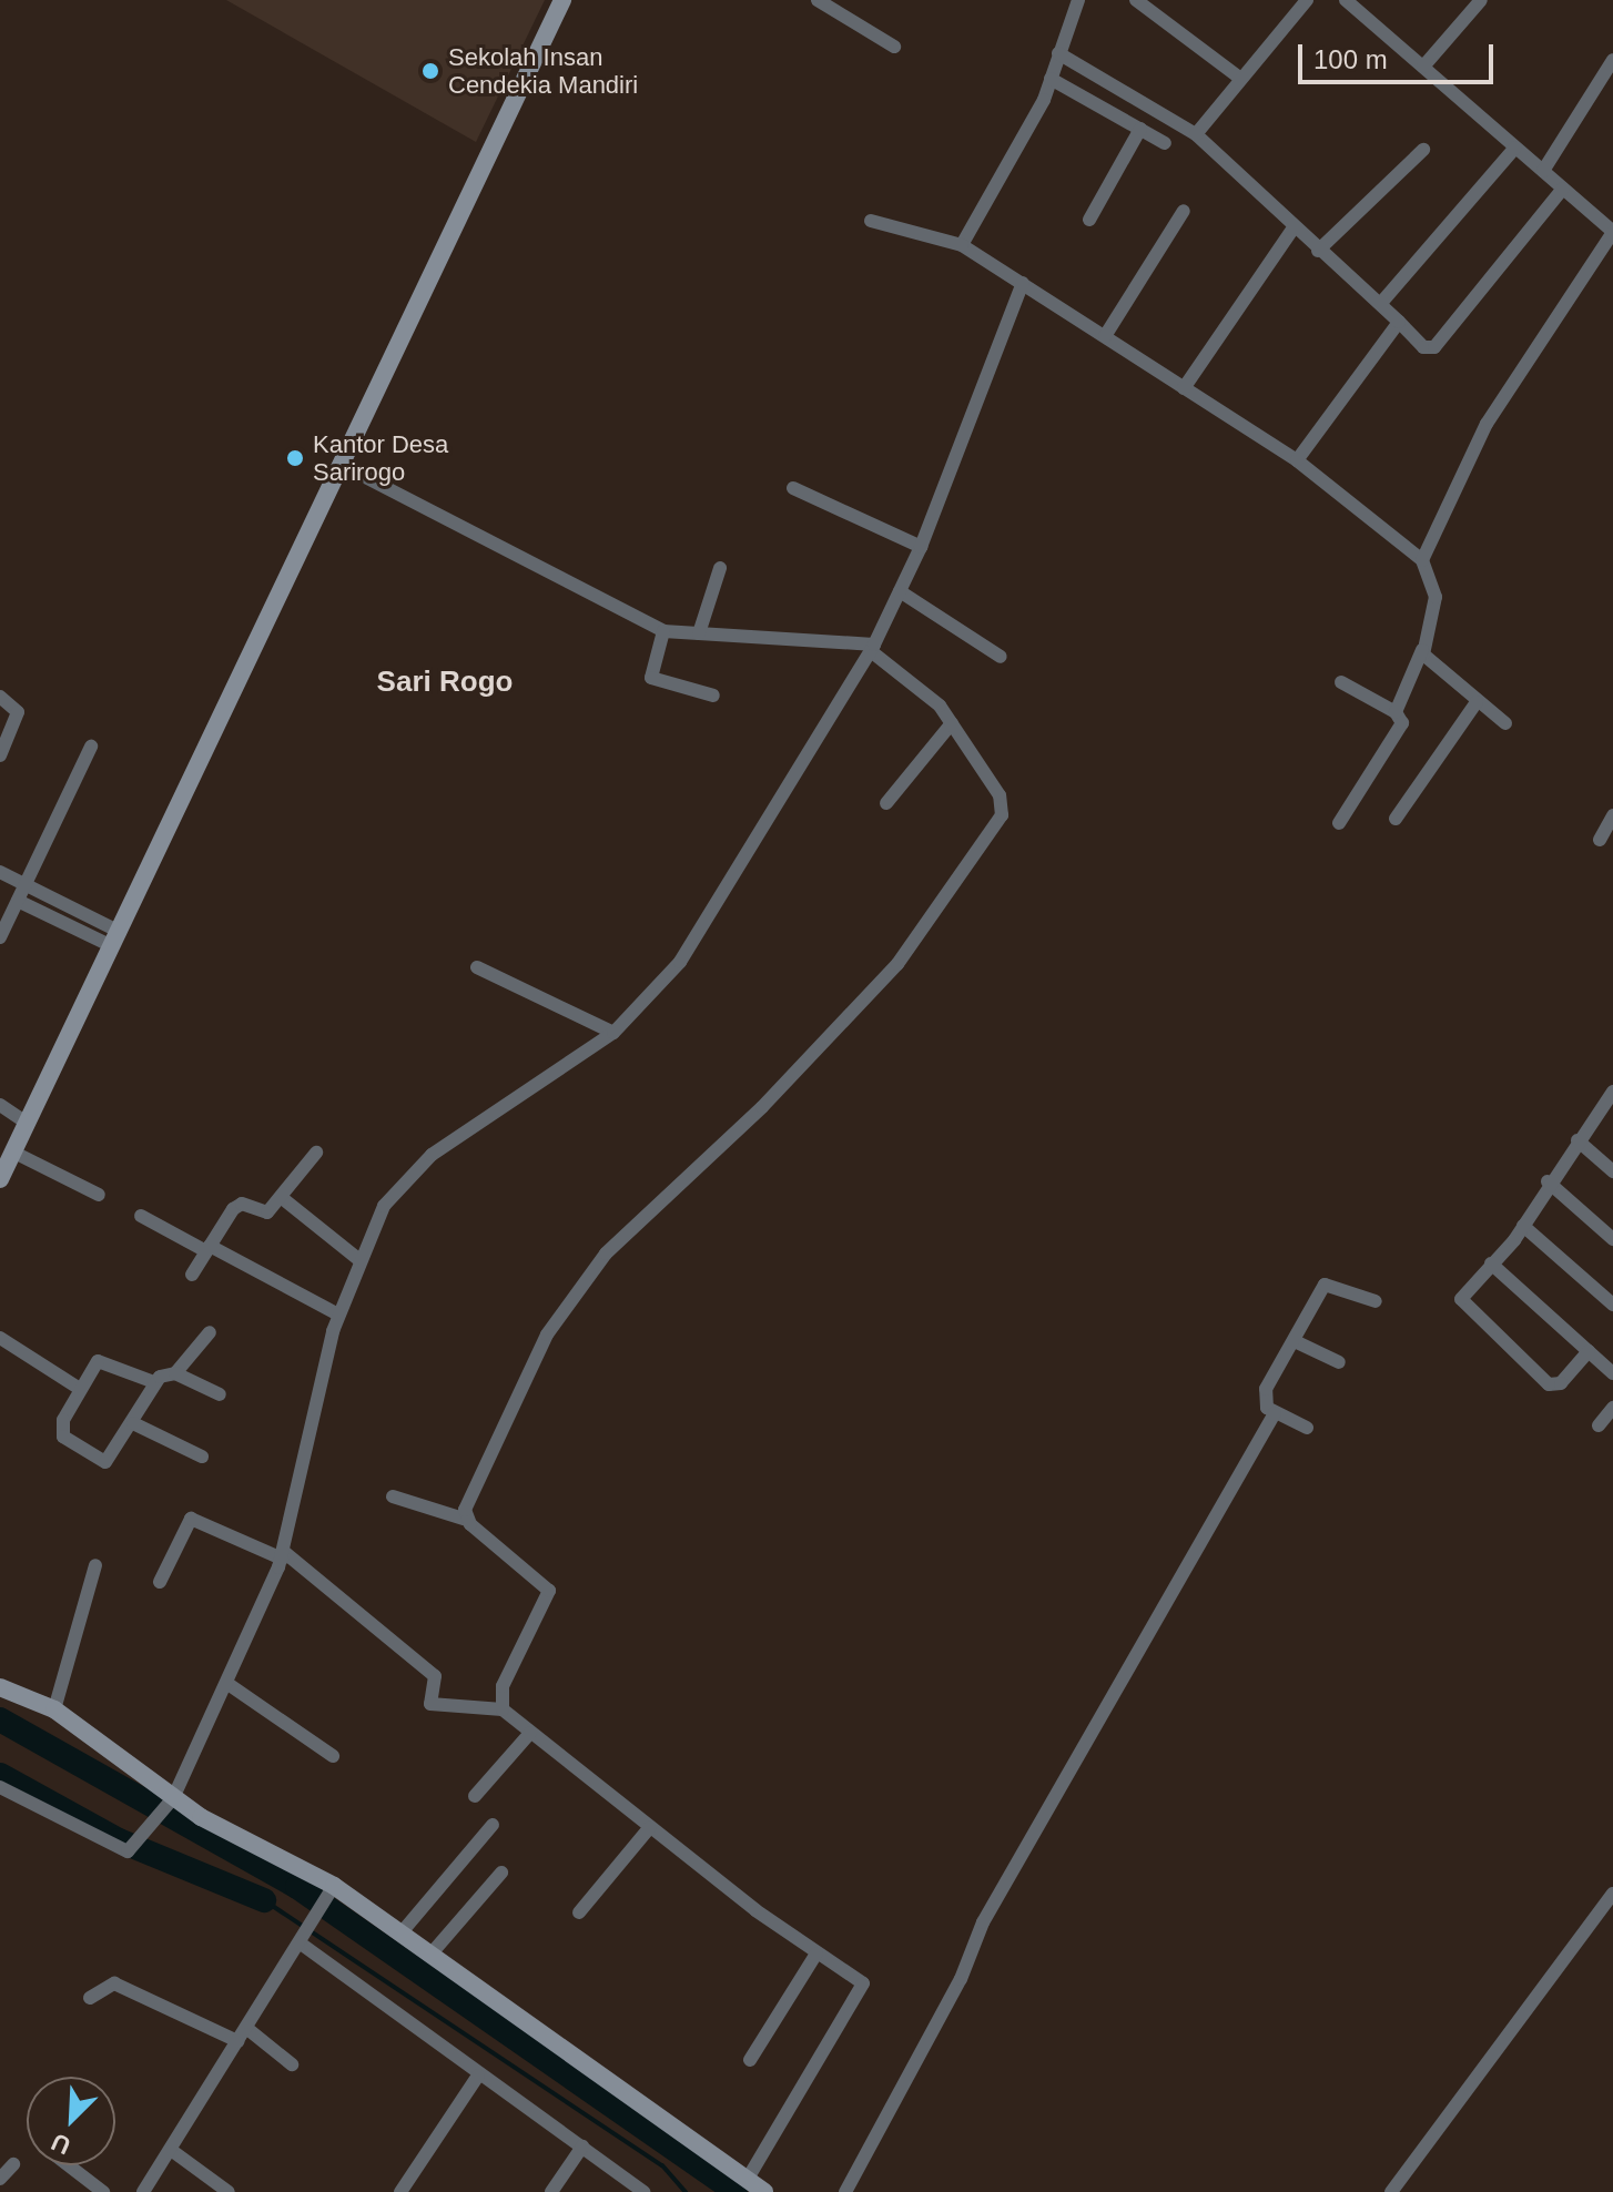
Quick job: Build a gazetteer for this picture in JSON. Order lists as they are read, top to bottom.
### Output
{
  "districts": ["Sari Rogo"],
  "places": ["Sekolah Insan Cendekia Mandiri", "Kantor Desa Sarirogo"],
  "scale_bar": "100 m",
  "north": "bottom left"
}
